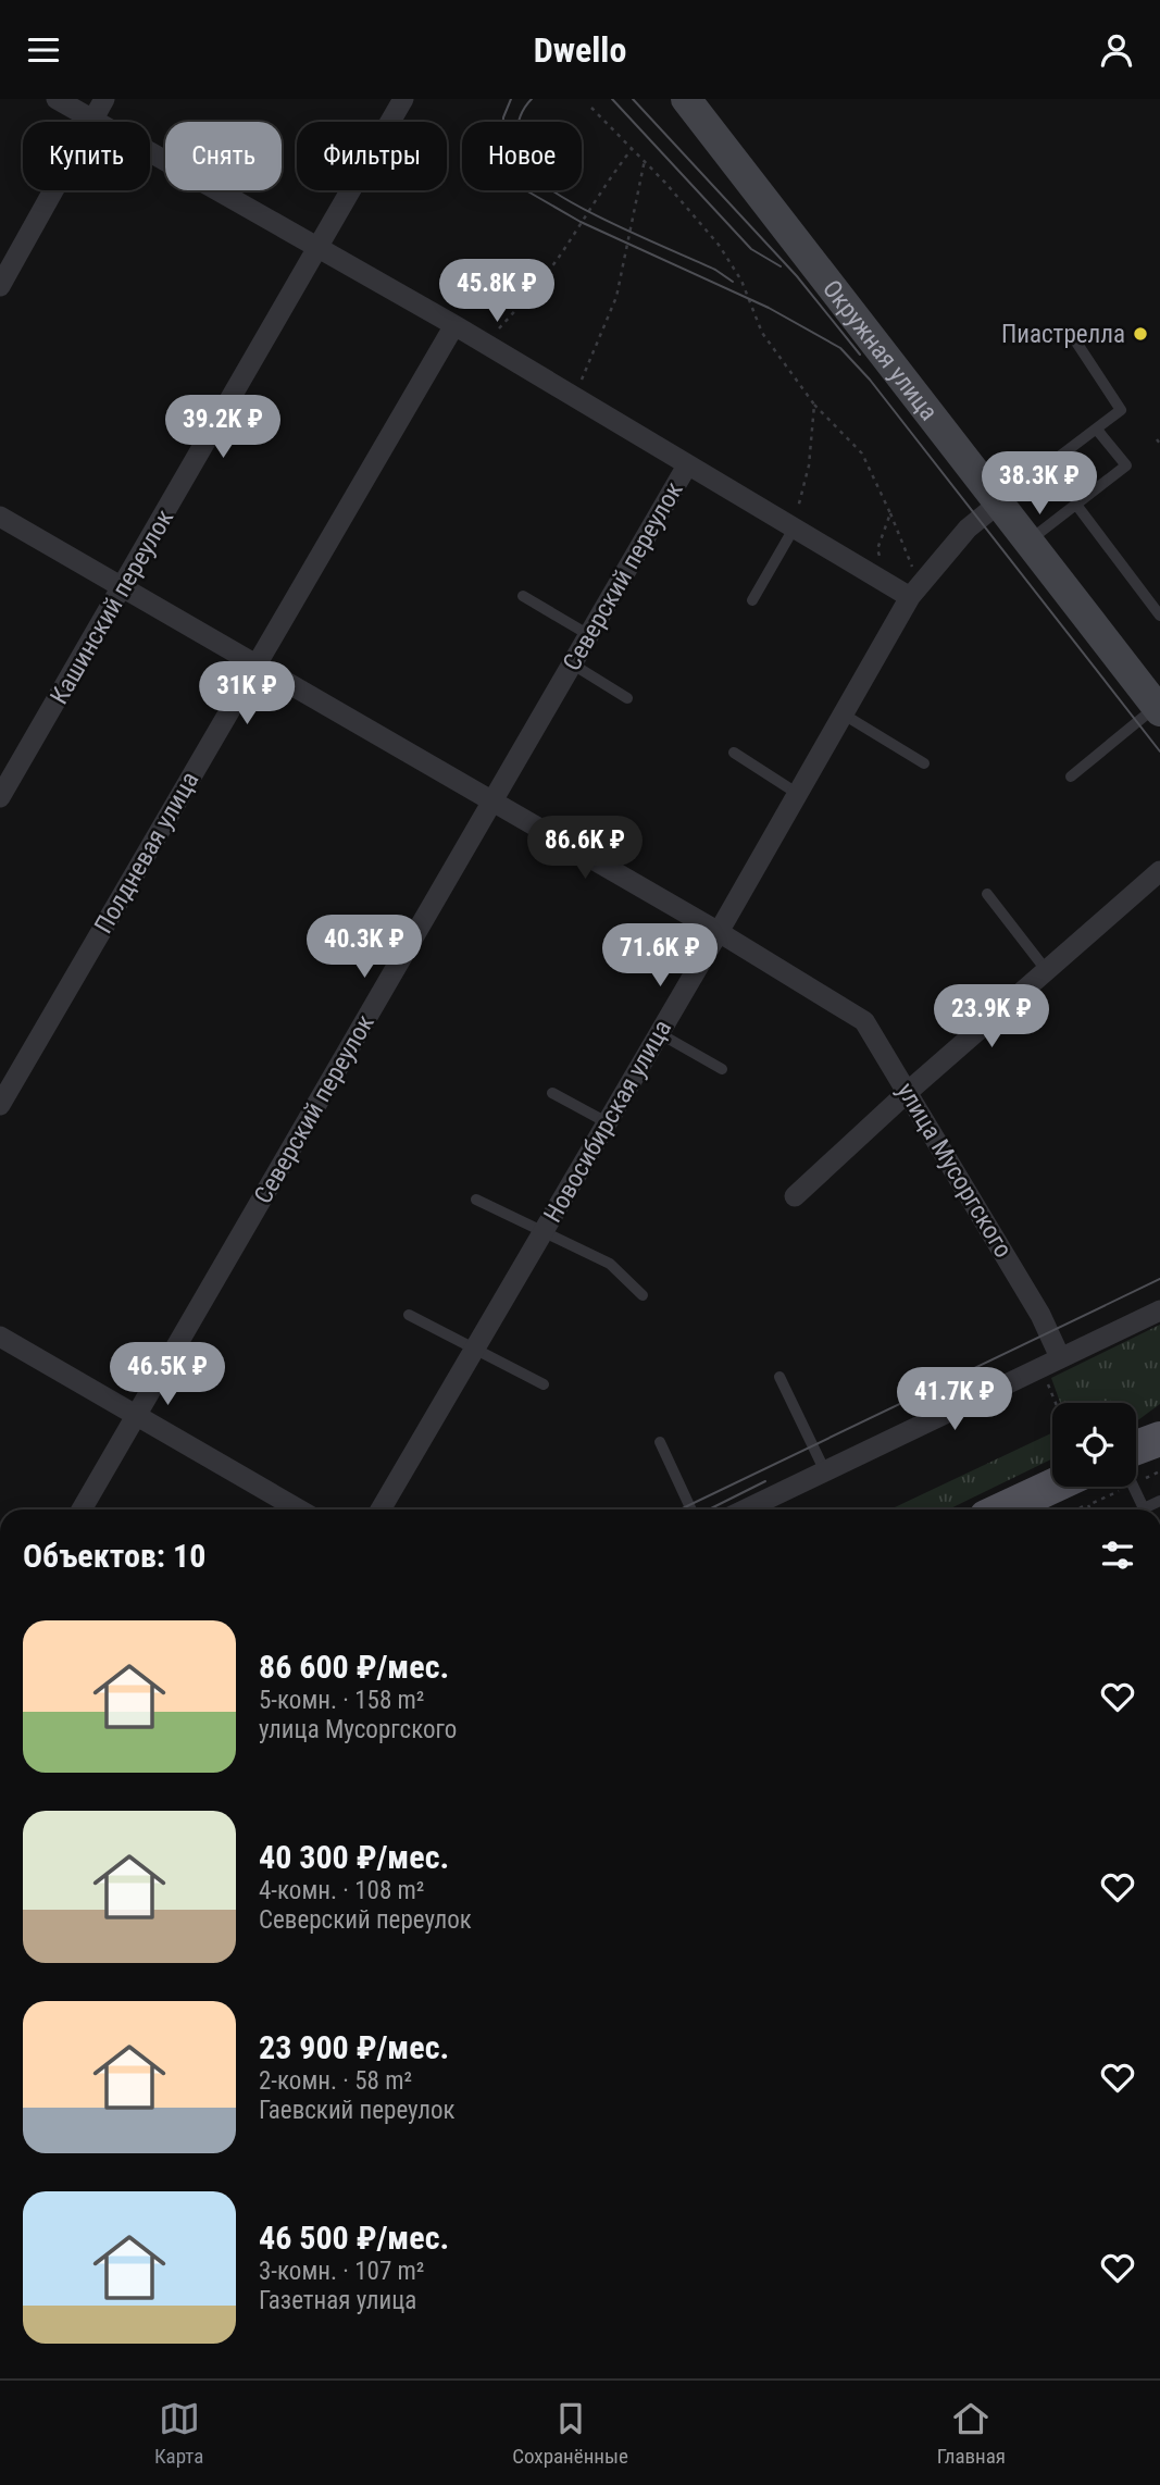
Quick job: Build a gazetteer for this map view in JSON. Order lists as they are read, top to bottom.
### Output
{
  "streets": {
    "main road": ["Окружная улица"],
    "street": [
      "Северский переулок",
      "Кашинский переулок",
      "Полдневая улица",
      "Новосибирская улица",
      "улица Мусоргского"
    ]
  },
  "crossings": [
    ["Окружная улица", "Новосибирская улица"],
    ["Северский переулок", "улица Мусоргского"],
    ["Кашинский переулок", "улица Мусоргского"],
    ["Полдневая улица", "улица Мусоргского"],
    ["Новосибирская улица", "улица Мусоргского"]
  ],
  "places": ["Пиастрелла"],
  "page": {
    "header": "Dwello",
    "chip": [
      "Купить",
      "Снять",
      "Фильтры",
      "Новое"
    ],
    "price": [
      "45.8K ₽",
      "39.2K ₽",
      "38.3K ₽",
      "31K ₽",
      "86.6K ₽",
      "40.3K ₽",
      "71.6K ₽",
      "23.9K ₽",
      "46.5K ₽",
      "41.7K ₽"
    ],
    "heading": "Объектов: 10",
    "list": [
      {
        "name": "86 600 ₽/мес.",
        "note": "5-комн. · 158 m² · улица Мусоргского"
      },
      {
        "name": "40 300 ₽/мес.",
        "note": "4-комн. · 108 m² · Северский переулок"
      },
      {
        "name": "23 900 ₽/мес.",
        "note": "2-комн. · 58 m² · Гаевский переулок"
      },
      {
        "name": "46 500 ₽/мес.",
        "note": "3-комн. · 107 m² · Газетная улица"
      }
    ],
    "tabs": ["Карта", "Сохранённые", "Главная"]
  }
}
